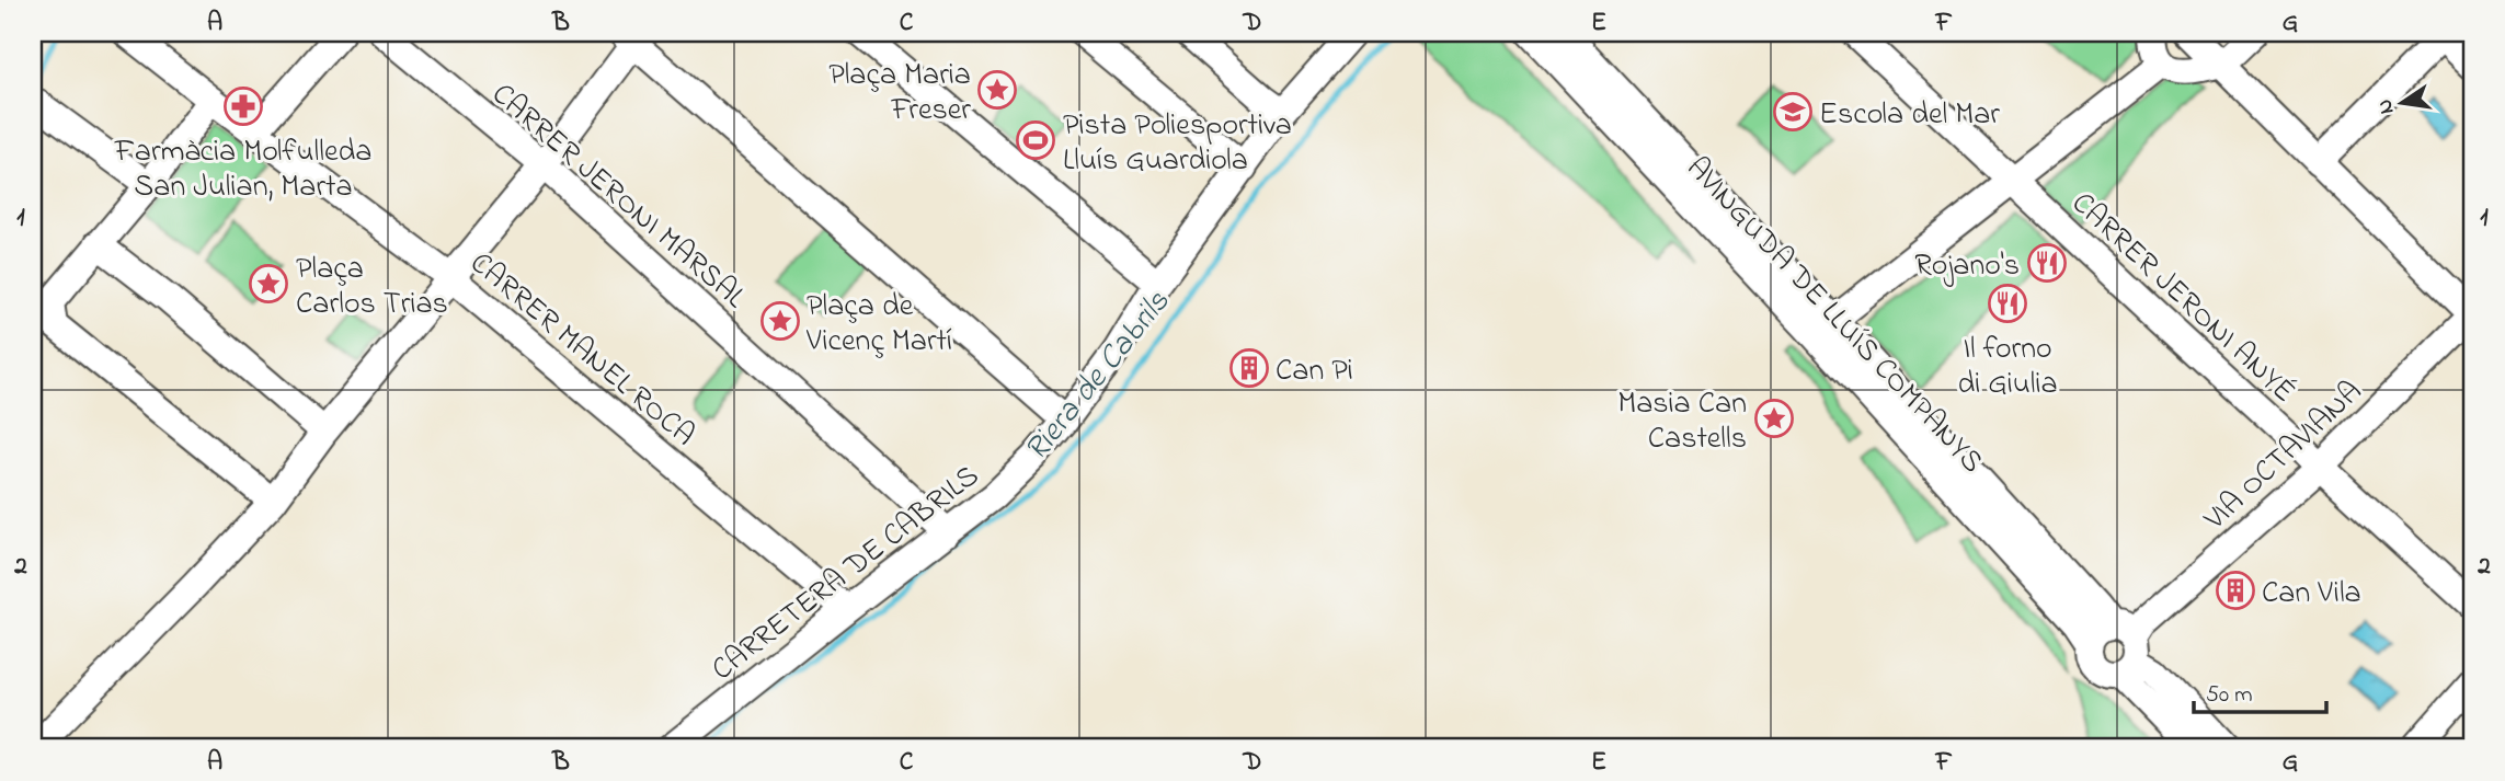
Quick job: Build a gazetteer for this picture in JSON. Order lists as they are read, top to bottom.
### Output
{
  "streets": {
    "street": [
      "CARRER JERONI MARSAL",
      "CARRER JERONI ANYÉ",
      "AVINGUDA DE LLUÍS COMPANYS",
      "CARRER MANEL ROCA",
      "VIA OCTAVIANA",
      "CARRETERA DE CABRILS"
    ]
  },
  "crossings": [
    ["CARRER JERONI MARSAL", "CARRETERA DE CABRILS"],
    ["CARRER JERONI ANYÉ", "VIA OCTAVIANA"],
    ["AVINGUDA DE LLUÍS COMPANYS", "VIA OCTAVIANA"],
    ["CARRER MANEL ROCA", "CARRETERA DE CABRILS"]
  ],
  "water": ["Riera de Cabrils"],
  "places": {
    "place": [
      "Plaça Maria Freser",
      "Plaça Carlos Trias",
      "Plaça de Vicenç Martí",
      "Masia Can Castells"
    ],
    "pharmacy": ["Farmàcia Molfulleda San Julian, Marta"],
    "school or university": ["Escola del Mar"],
    "sports": ["Pista Poliesportiva Lluís Guardiola"],
    "restaurant": ["Rojano's", "Il forno di Giulia"],
    "building": ["Can Pi", "Can Vila"]
  },
  "scale_bar": "50 m",
  "north": "left",
  "grid": {
    "columns": [
      "A",
      "B",
      "C",
      "D",
      "E",
      "F",
      "G"
    ],
    "rows": ["1", "2"]
  }
}
